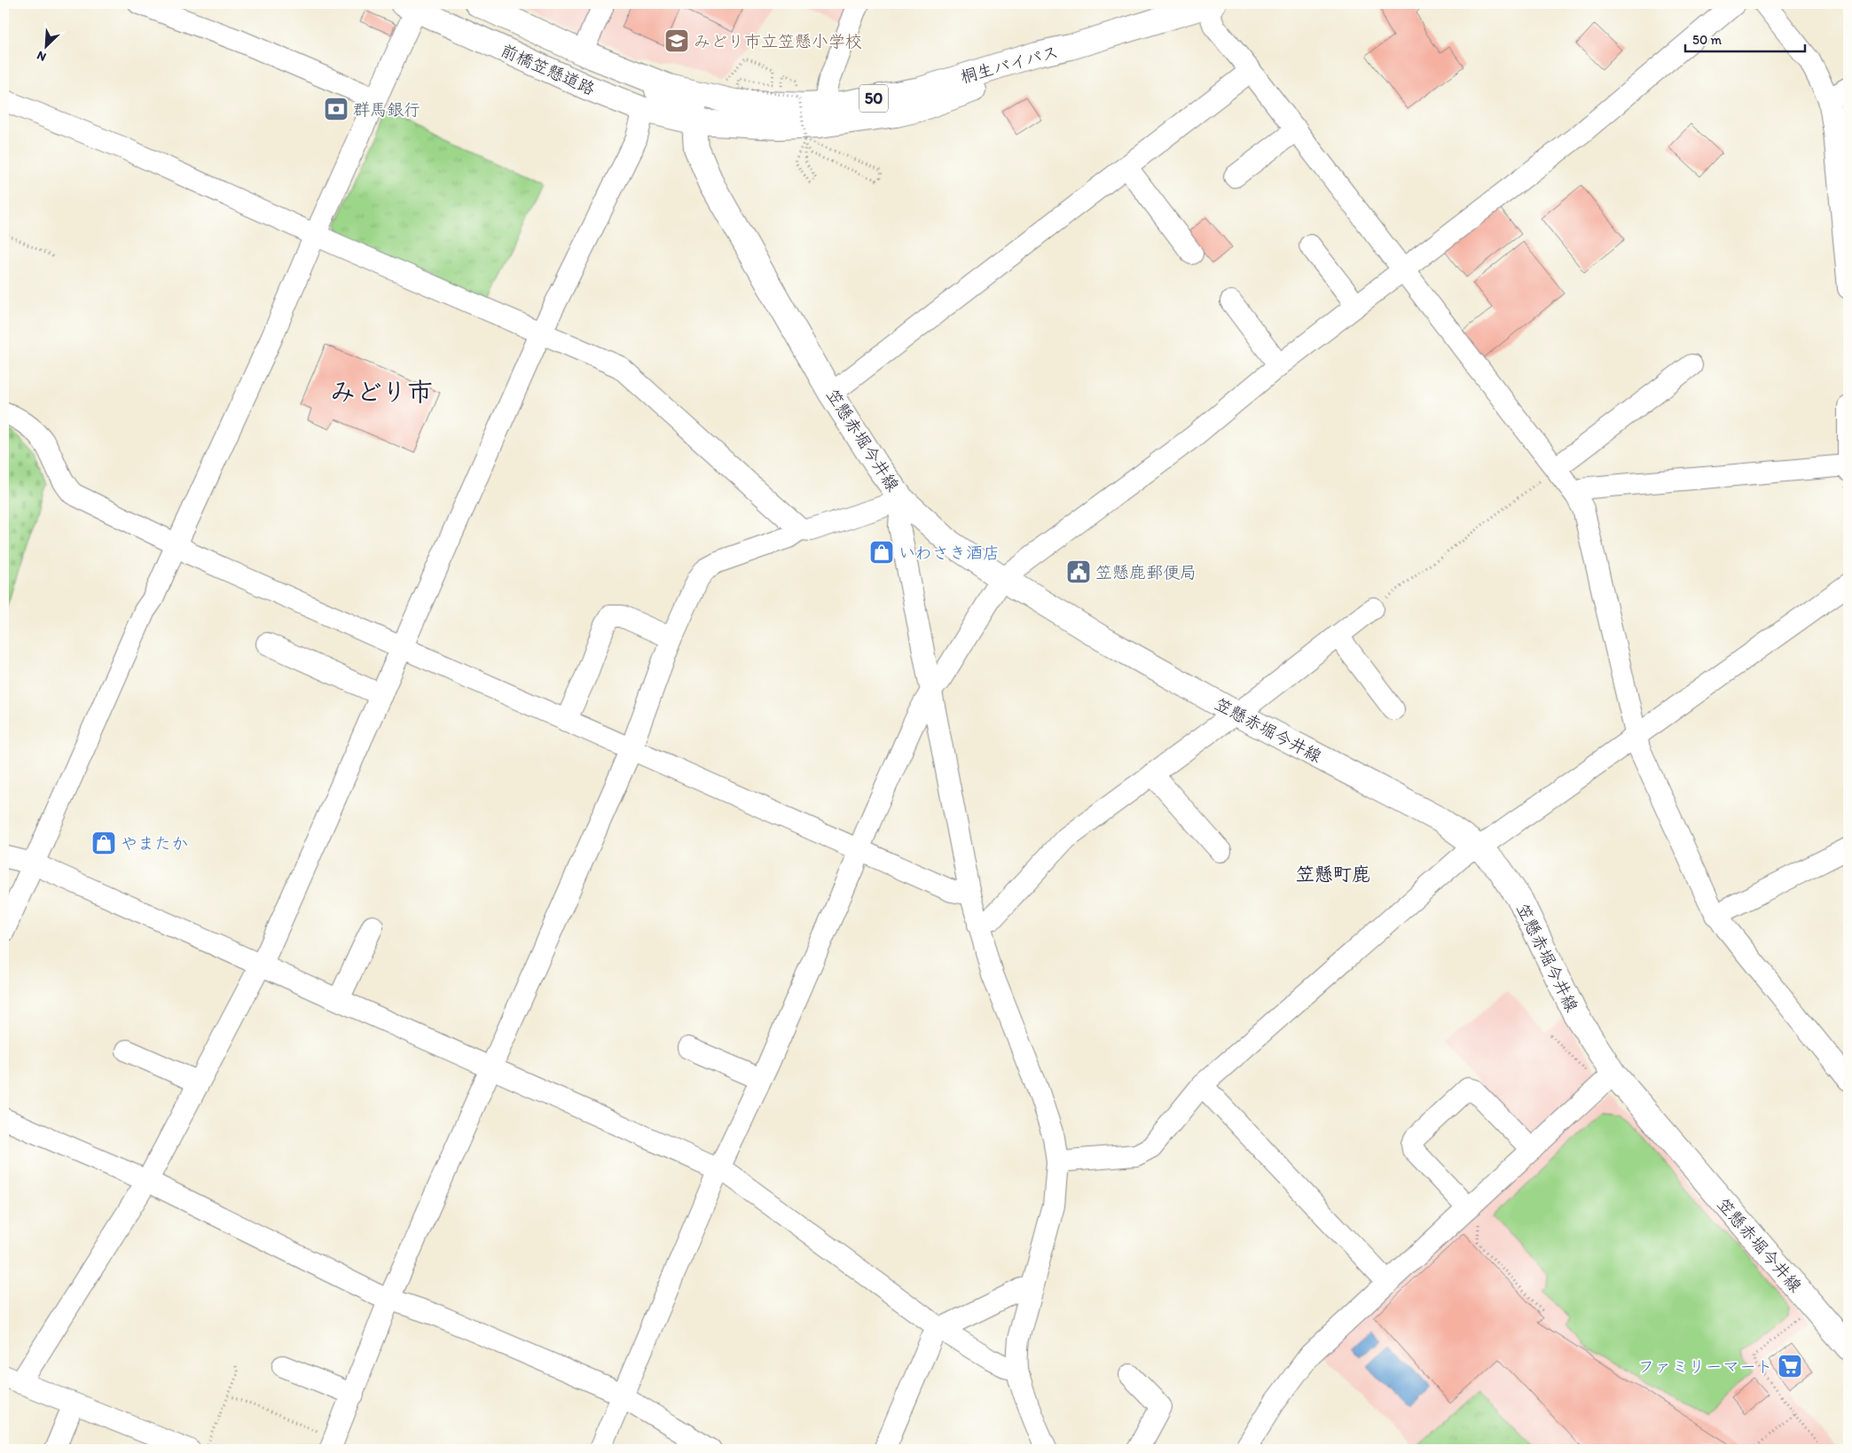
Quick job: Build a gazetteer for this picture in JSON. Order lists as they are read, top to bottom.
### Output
{
  "streets": {
    "main road": [
      "桐生バイパス",
      "前橋笠懸道路",
      "50",
      "笠懸赤堀今井線"
    ]
  },
  "crossings": [
    ["桐生バイパス", "前橋笠懸道路"],
    ["桐生バイパス", "50"],
    ["桐生バイパス", "笠懸赤堀今井線"],
    ["前橋笠懸道路", "笠懸赤堀今井線"]
  ],
  "districts": ["みどり市", "笠懸町鹿"],
  "places": {
    "school or university": ["みどり市立笠懸小学校"],
    "bank": ["群馬銀行"],
    "shop": ["いわさき酒店", "やまたか"],
    "public building": ["笠懸鹿郵便局"],
    "supermarket": ["ファミリーマート"]
  },
  "scale_bar": "50 m",
  "north": "bottom left"
}
